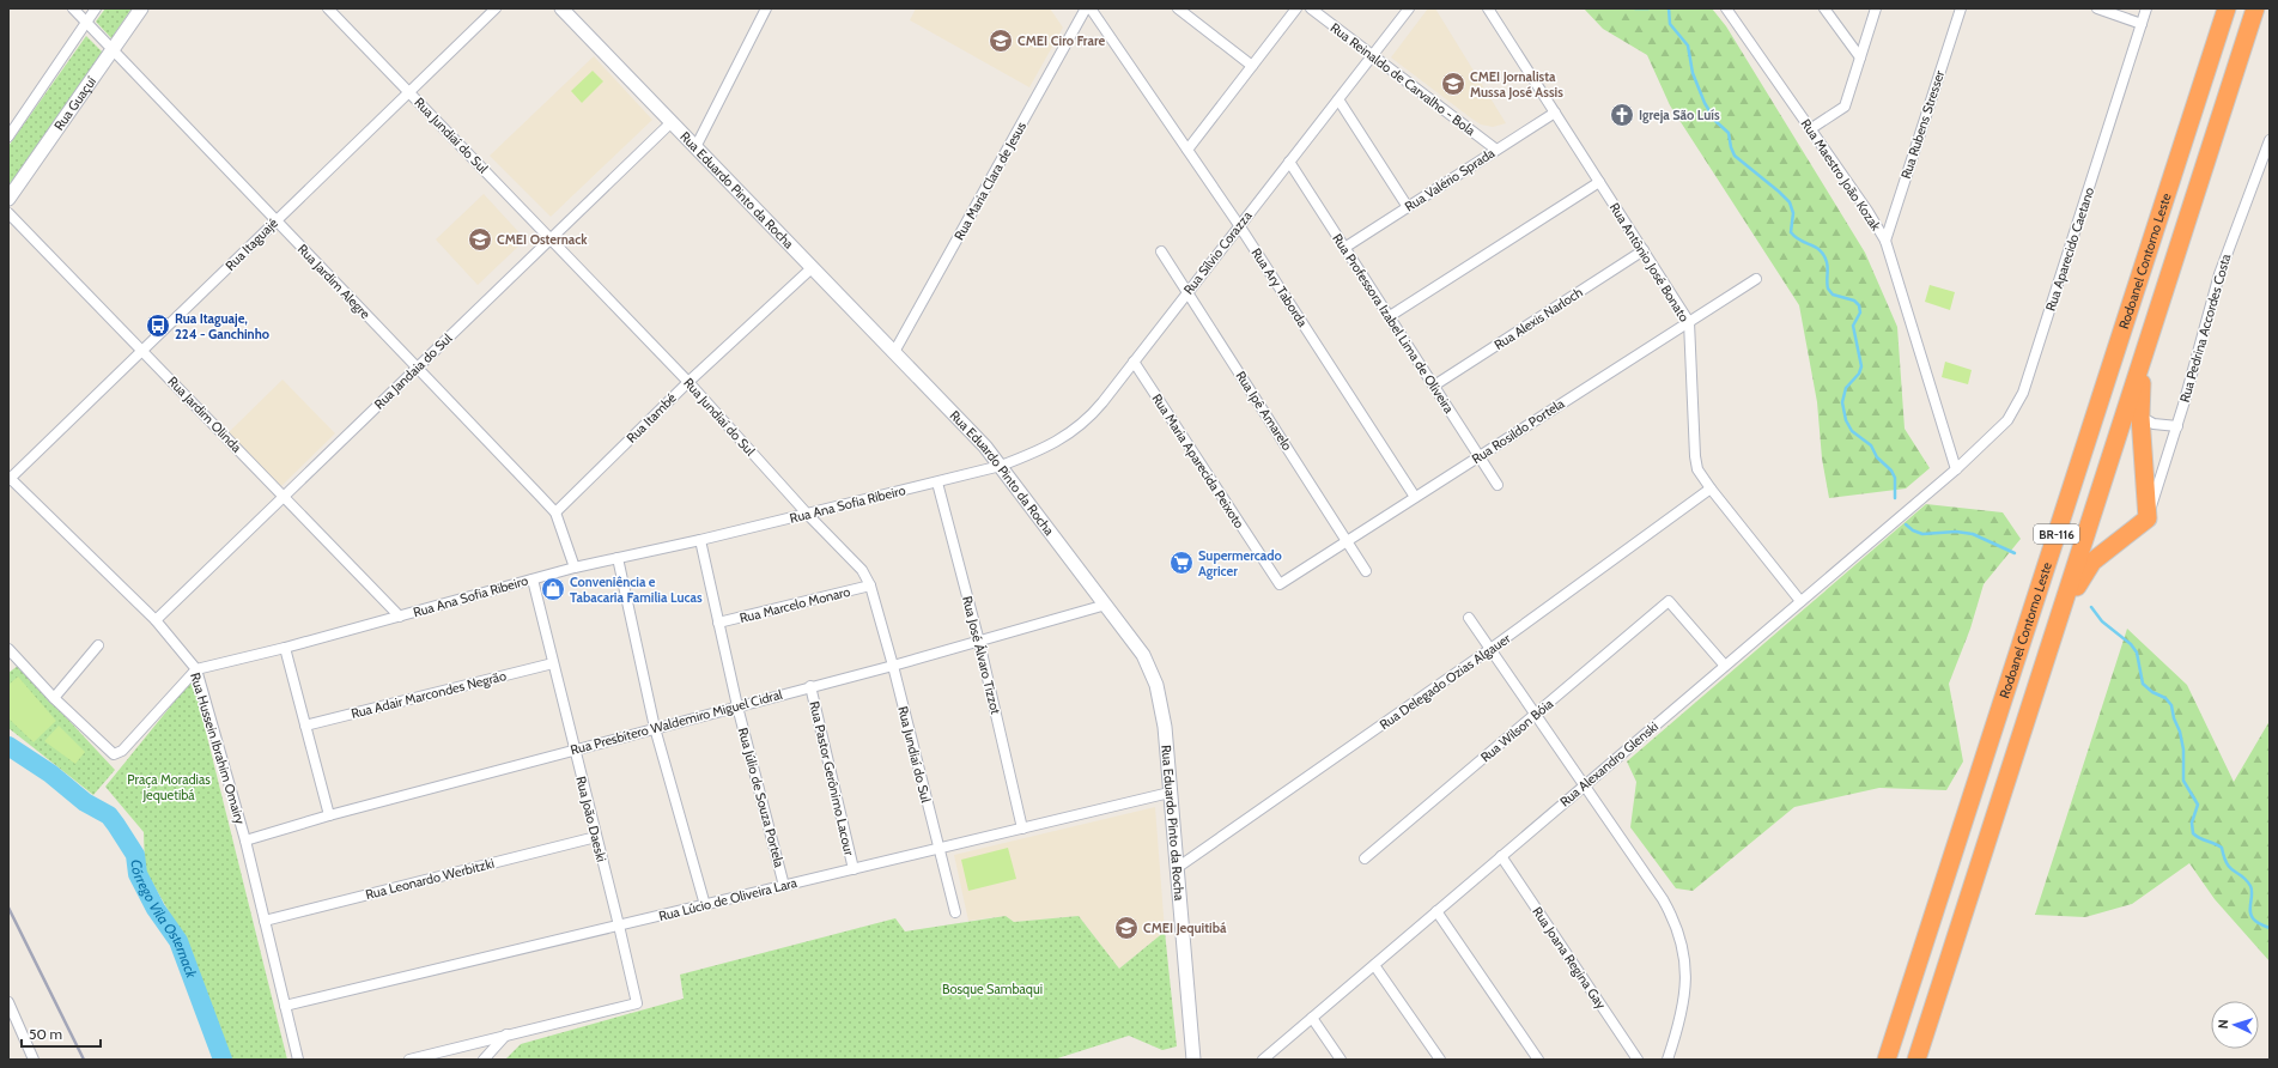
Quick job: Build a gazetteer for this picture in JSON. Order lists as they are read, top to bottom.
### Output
{
  "streets": {
    "highway": ["Rodoanel Contorno Leste", "BR-116"],
    "main road": ["Rua Guaçuí", "Rua Eduardo Pinto da Rocha"],
    "street": [
      "Rua Reinaldo de Carvalho - Bola",
      "Rua Rubens Stresser",
      "Rua Jundiaí do Sul",
      "Rua Maestro João Kozak",
      "Rua Valério Sprada",
      "Rua Maria Clara de Jesus",
      "Rua Itaguajé",
      "Rua Aparecido Caetano",
      "Rua Sílvio Corazza",
      "Rua Antônio José Bonato",
      "Rua Jardim Alegre",
      "Rua Ary Taborda",
      "Rua Alexis Narloch",
      "Rua Professora Izabel Lima de Oliveira",
      "Rua Pedrina Accordes Costa",
      "Rua Jandaia do Sul",
      "Rua Ipê Amarelo",
      "Rua Jardim Olinda",
      "Rua Itambé",
      "Rua Rosildo Portela",
      "Rua Maria Aparecida Peixoto",
      "Rua Ana Sofia Ribeiro",
      "Rua Marcelo Monaro",
      "Rua José Álvaro Tizzot",
      "Rua Delegado Ozias Algauer",
      "Rua Adair Marcondes Negrão",
      "Rua Presbítero Waldemiro Miguel Cidral",
      "Rua Wilson Bóia",
      "Rua Hussein Ibrahim Omairy",
      "Rua Alexandro Glenski",
      "Rua Pastor Gerônimo Lacour",
      "Rua Júlio de Souza Portela",
      "Rua João Daeski",
      "Rua Leonardo Werbitzki",
      "Rua Lúcio de Oliveira Lara",
      "Rua Joana Regina Gay"
    ]
  },
  "crossings": [
    ["Rua Reinaldo de Carvalho - Bola", "Rua Valério Sprada"],
    ["Rua Reinaldo de Carvalho - Bola", "Rua Sílvio Corazza"],
    ["Rua Guaçuí", "Rua Jardim Alegre"],
    ["Rua Rubens Stresser", "Rua Maestro João Kozak"],
    ["Rua Jundiaí do Sul", "Rua Itaguajé"],
    ["Rua Jundiaí do Sul", "Rua Jandaia do Sul"],
    ["Rua Jundiaí do Sul", "Rua Itambé"],
    ["Rua Jundiaí do Sul", "Rua Ana Sofia Ribeiro"],
    ["Rua Jundiaí do Sul", "Rua Marcelo Monaro"],
    ["Rua Jundiaí do Sul", "Rua Presbítero Waldemiro Miguel Cidral"],
    ["Rua Jundiaí do Sul", "Rua Lúcio de Oliveira Lara"],
    ["Rua Maestro João Kozak", "Rua Aparecido Caetano"],
    ["Rua Maestro João Kozak", "Rua Alexandro Glenski"],
    ["Rua Valério Sprada", "Rua Antônio José Bonato"],
    ["Rua Valério Sprada", "Rua Professora Izabel Lima de Oliveira"],
    ["Rua Maria Clara de Jesus", "Rua Eduardo Pinto da Rocha"],
    ["Rua Eduardo Pinto da Rocha", "Rua Sílvio Corazza"],
    ["Rua Eduardo Pinto da Rocha", "Rua Jandaia do Sul"],
    ["Rua Eduardo Pinto da Rocha", "Rua Itambé"],
    ["Rua Eduardo Pinto da Rocha", "Rua Ana Sofia Ribeiro"],
    ["Rua Eduardo Pinto da Rocha", "Rua Delegado Ozias Algauer"],
    ["Rua Eduardo Pinto da Rocha", "Rua Presbítero Waldemiro Miguel Cidral"],
    ["Rua Eduardo Pinto da Rocha", "Rua Lúcio de Oliveira Lara"],
    ["Rua Itaguajé", "Rua Jardim Alegre"],
    ["Rua Itaguajé", "Rua Jardim Olinda"],
    ["Rua Itaguajé", "Rua Hussein Ibrahim Omairy"],
    ["Rua Aparecido Caetano", "Rua Alexandro Glenski"],
    ["Rua Sílvio Corazza", "Rua Ary Taborda"],
    ["Rua Sílvio Corazza", "Rua Professora Izabel Lima de Oliveira"],
    ["Rua Sílvio Corazza", "Rua Ipê Amarelo"],
    ["Rua Sílvio Corazza", "Rua Maria Aparecida Peixoto"],
    ["Rua Sílvio Corazza", "Rua Ana Sofia Ribeiro"],
    ["Rua Antônio José Bonato", "Rua Alexis Narloch"],
    ["Rua Antônio José Bonato", "Rua Rosildo Portela"],
    ["Rua Antônio José Bonato", "Rua Delegado Ozias Algauer"],
    ["Rua Antônio José Bonato", "Rua Alexandro Glenski"],
    ["Rua Jardim Alegre", "Rua Jandaia do Sul"],
    ["Rua Jardim Alegre", "Rua Itambé"],
    ["Rua Jardim Alegre", "Rua Ana Sofia Ribeiro"],
    ["Rua Ary Taborda", "Rua Rosildo Portela"],
    ["Rua Alexis Narloch", "Rua Professora Izabel Lima de Oliveira"],
    ["Rua Professora Izabel Lima de Oliveira", "Rua Rosildo Portela"],
    ["Rua Jandaia do Sul", "Rua Jardim Olinda"],
    ["Rua Jandaia do Sul", "Rua Hussein Ibrahim Omairy"],
    ["Rua Ipê Amarelo", "Rua Rosildo Portela"],
    ["Rua Jardim Olinda", "Rua Ana Sofia Ribeiro"],
    ["Rua Rosildo Portela", "Rua Maria Aparecida Peixoto"],
    ["Rua Ana Sofia Ribeiro", "Rua José Álvaro Tizzot"],
    ["Rua Ana Sofia Ribeiro", "Rua Hussein Ibrahim Omairy"],
    ["Rua Ana Sofia Ribeiro", "Rua Júlio de Souza Portela"],
    ["Rua Ana Sofia Ribeiro", "Rua João Daeski"],
    ["Rua Marcelo Monaro", "Rua Júlio de Souza Portela"],
    ["Rua José Álvaro Tizzot", "Rua Presbítero Waldemiro Miguel Cidral"],
    ["Rua José Álvaro Tizzot", "Rua Lúcio de Oliveira Lara"],
    ["Rua Adair Marcondes Negrão", "Rua João Daeski"],
    ["Rua Presbítero Waldemiro Miguel Cidral", "Rua Hussein Ibrahim Omairy"],
    ["Rua Presbítero Waldemiro Miguel Cidral", "Rua Pastor Gerônimo Lacour"],
    ["Rua Presbítero Waldemiro Miguel Cidral", "Rua Júlio de Souza Portela"],
    ["Rua Presbítero Waldemiro Miguel Cidral", "Rua João Daeski"],
    ["Rua Wilson Bóia", "Rua Alexandro Glenski"],
    ["Rua Hussein Ibrahim Omairy", "Rua Leonardo Werbitzki"],
    ["Rua Hussein Ibrahim Omairy", "Rua Lúcio de Oliveira Lara"],
    ["Rua Alexandro Glenski", "Rua Joana Regina Gay"],
    ["Rua Pastor Gerônimo Lacour", "Rua Lúcio de Oliveira Lara"],
    ["Rua Júlio de Souza Portela", "Rua Lúcio de Oliveira Lara"],
    ["Rua João Daeski", "Rua Leonardo Werbitzki"],
    ["Rua João Daeski", "Rua Lúcio de Oliveira Lara"]
  ],
  "water": ["Córrego Vila Osternack"],
  "parks": ["Praça Moradias Jequetibá", "Bosque Sambaqui"],
  "places": {
    "school or university": [
      "CMEI Ciro Frare",
      "CMEI Jornalista Mussa José Assis",
      "CMEI Osternack",
      "CMEI Jequitibá"
    ],
    "church": ["Igreja São Luís"],
    "bus stop": ["Rua Itaguaje, 224 - Ganchinho"],
    "supermarket": ["Supermercado Agricer"],
    "shop": ["Conveniência e Tabacaria Familia Lucas"]
  },
  "scale_bar": "50 m",
  "north": "left"
}
